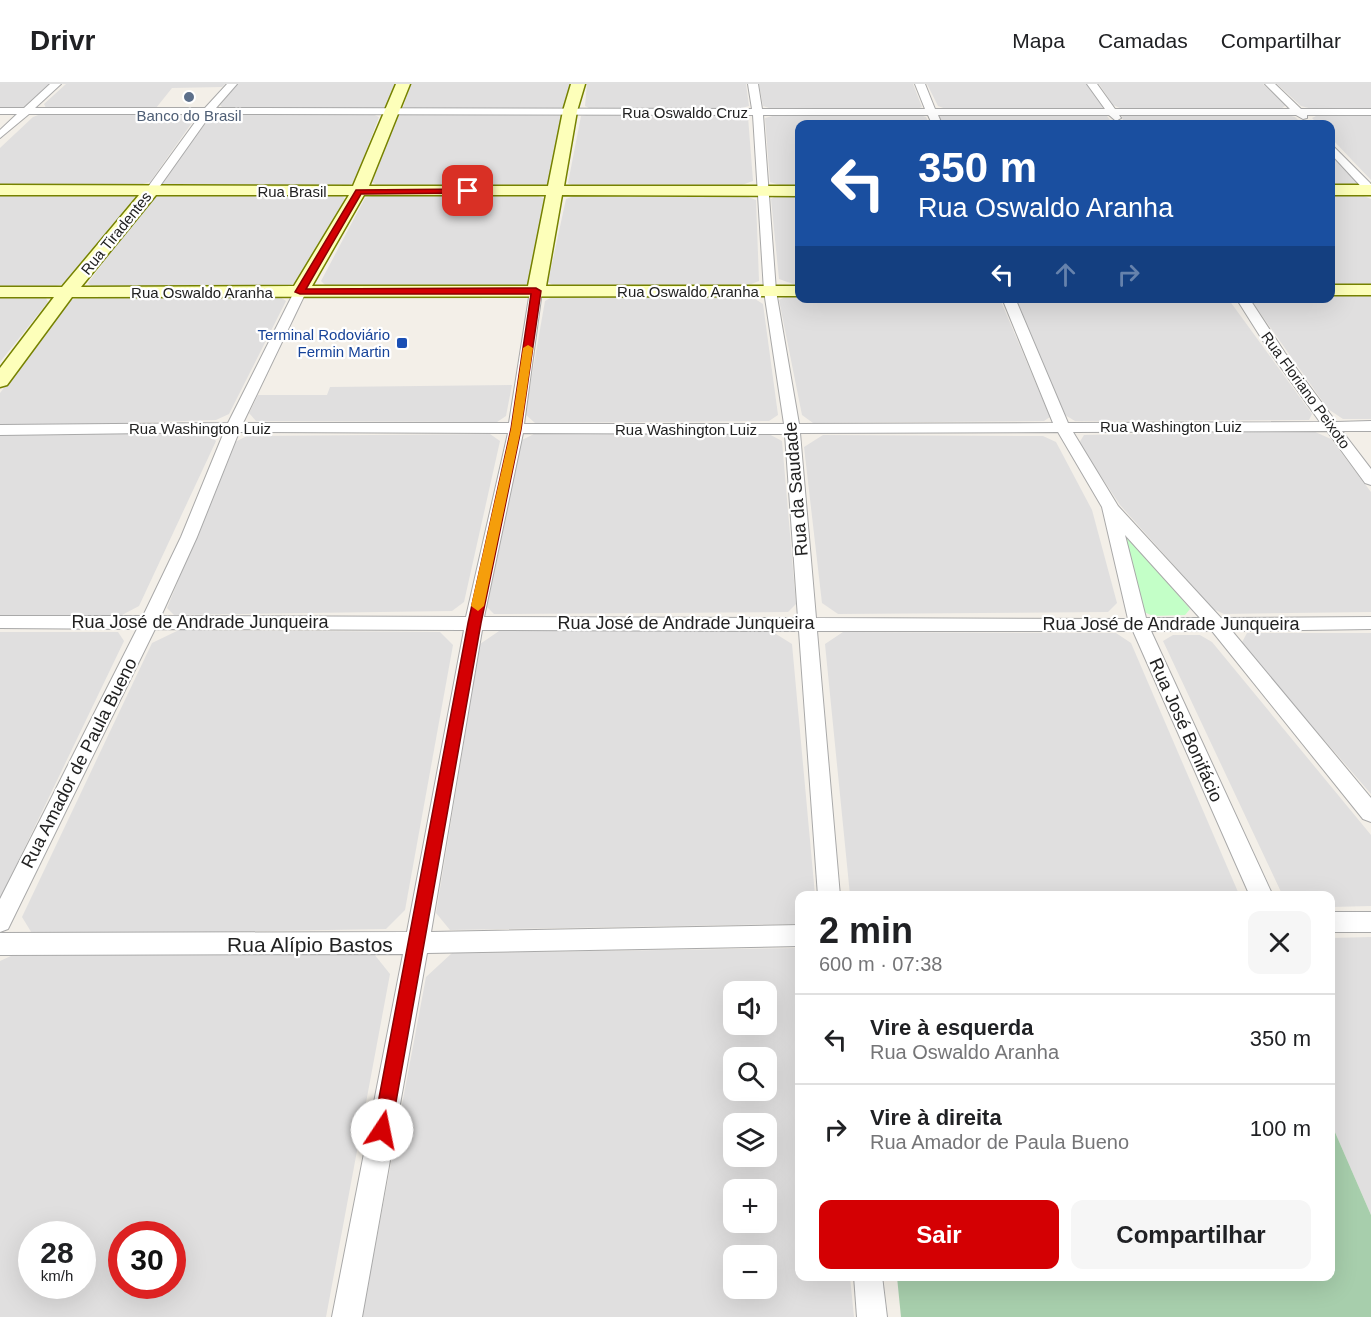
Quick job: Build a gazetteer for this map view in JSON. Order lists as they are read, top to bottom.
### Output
{
  "streets": {
    "street": [
      "Rua Oswaldo Cruz",
      "Rua Brasil",
      "Rua Tiradentes",
      "Rua Oswaldo Aranha",
      "Rua Floriano Peixoto",
      "Rua Washington Luiz",
      "Rua da Saudade",
      "Rua José de Andrade Junqueira",
      "Rua José Bonifácio",
      "Rua Amador de Paula Bueno",
      "Rua Alípio Bastos"
    ]
  },
  "crossings": [
    ["Rua Oswaldo Cruz", "Rua Tiradentes"],
    ["Rua Oswaldo Cruz", "Rua da Saudade"],
    ["Rua Oswaldo Cruz", "Rua Amador de Paula Bueno"],
    ["Rua Brasil", "Rua Tiradentes"],
    ["Rua Brasil", "Rua da Saudade"],
    ["Rua Brasil", "Rua Amador de Paula Bueno"],
    ["Rua Tiradentes", "Rua Oswaldo Aranha"],
    ["Rua Oswaldo Aranha", "Rua da Saudade"],
    ["Rua Oswaldo Aranha", "Rua Amador de Paula Bueno"],
    ["Rua Floriano Peixoto", "Rua Washington Luiz"],
    ["Rua Washington Luiz", "Rua da Saudade"],
    ["Rua Washington Luiz", "Rua José Bonifácio"],
    ["Rua Washington Luiz", "Rua Amador de Paula Bueno"],
    ["Rua da Saudade", "Rua José de Andrade Junqueira"],
    ["Rua José de Andrade Junqueira", "Rua José Bonifácio"],
    ["Rua José de Andrade Junqueira", "Rua Amador de Paula Bueno"]
  ],
  "places": {
    "other": ["Banco do Brasil"],
    "transit": ["Terminal Rodoviário Fermin Martin"]
  },
  "page": {
    "header": "Drivr",
    "nav": ["Mapa", "Camadas", "Compartilhar"],
    "turn": ["350 m", "Rua Oswaldo Aranha"],
    "heading": ["2 min", "600 m · 07:38"],
    "map_buttons": ["+", "−"],
    "list": [
      {
        "name": "Vire à esquerda",
        "note": "Rua Oswaldo Aranha",
        "value": "350 m"
      },
      {
        "name": "Vire à direita",
        "note": "Rua Amador de Paula Bueno",
        "value": "100 m"
      }
    ],
    "buttons": ["Sair", "Compartilhar"],
    "speed": "28 km/h",
    "limit": "30"
  }
}
